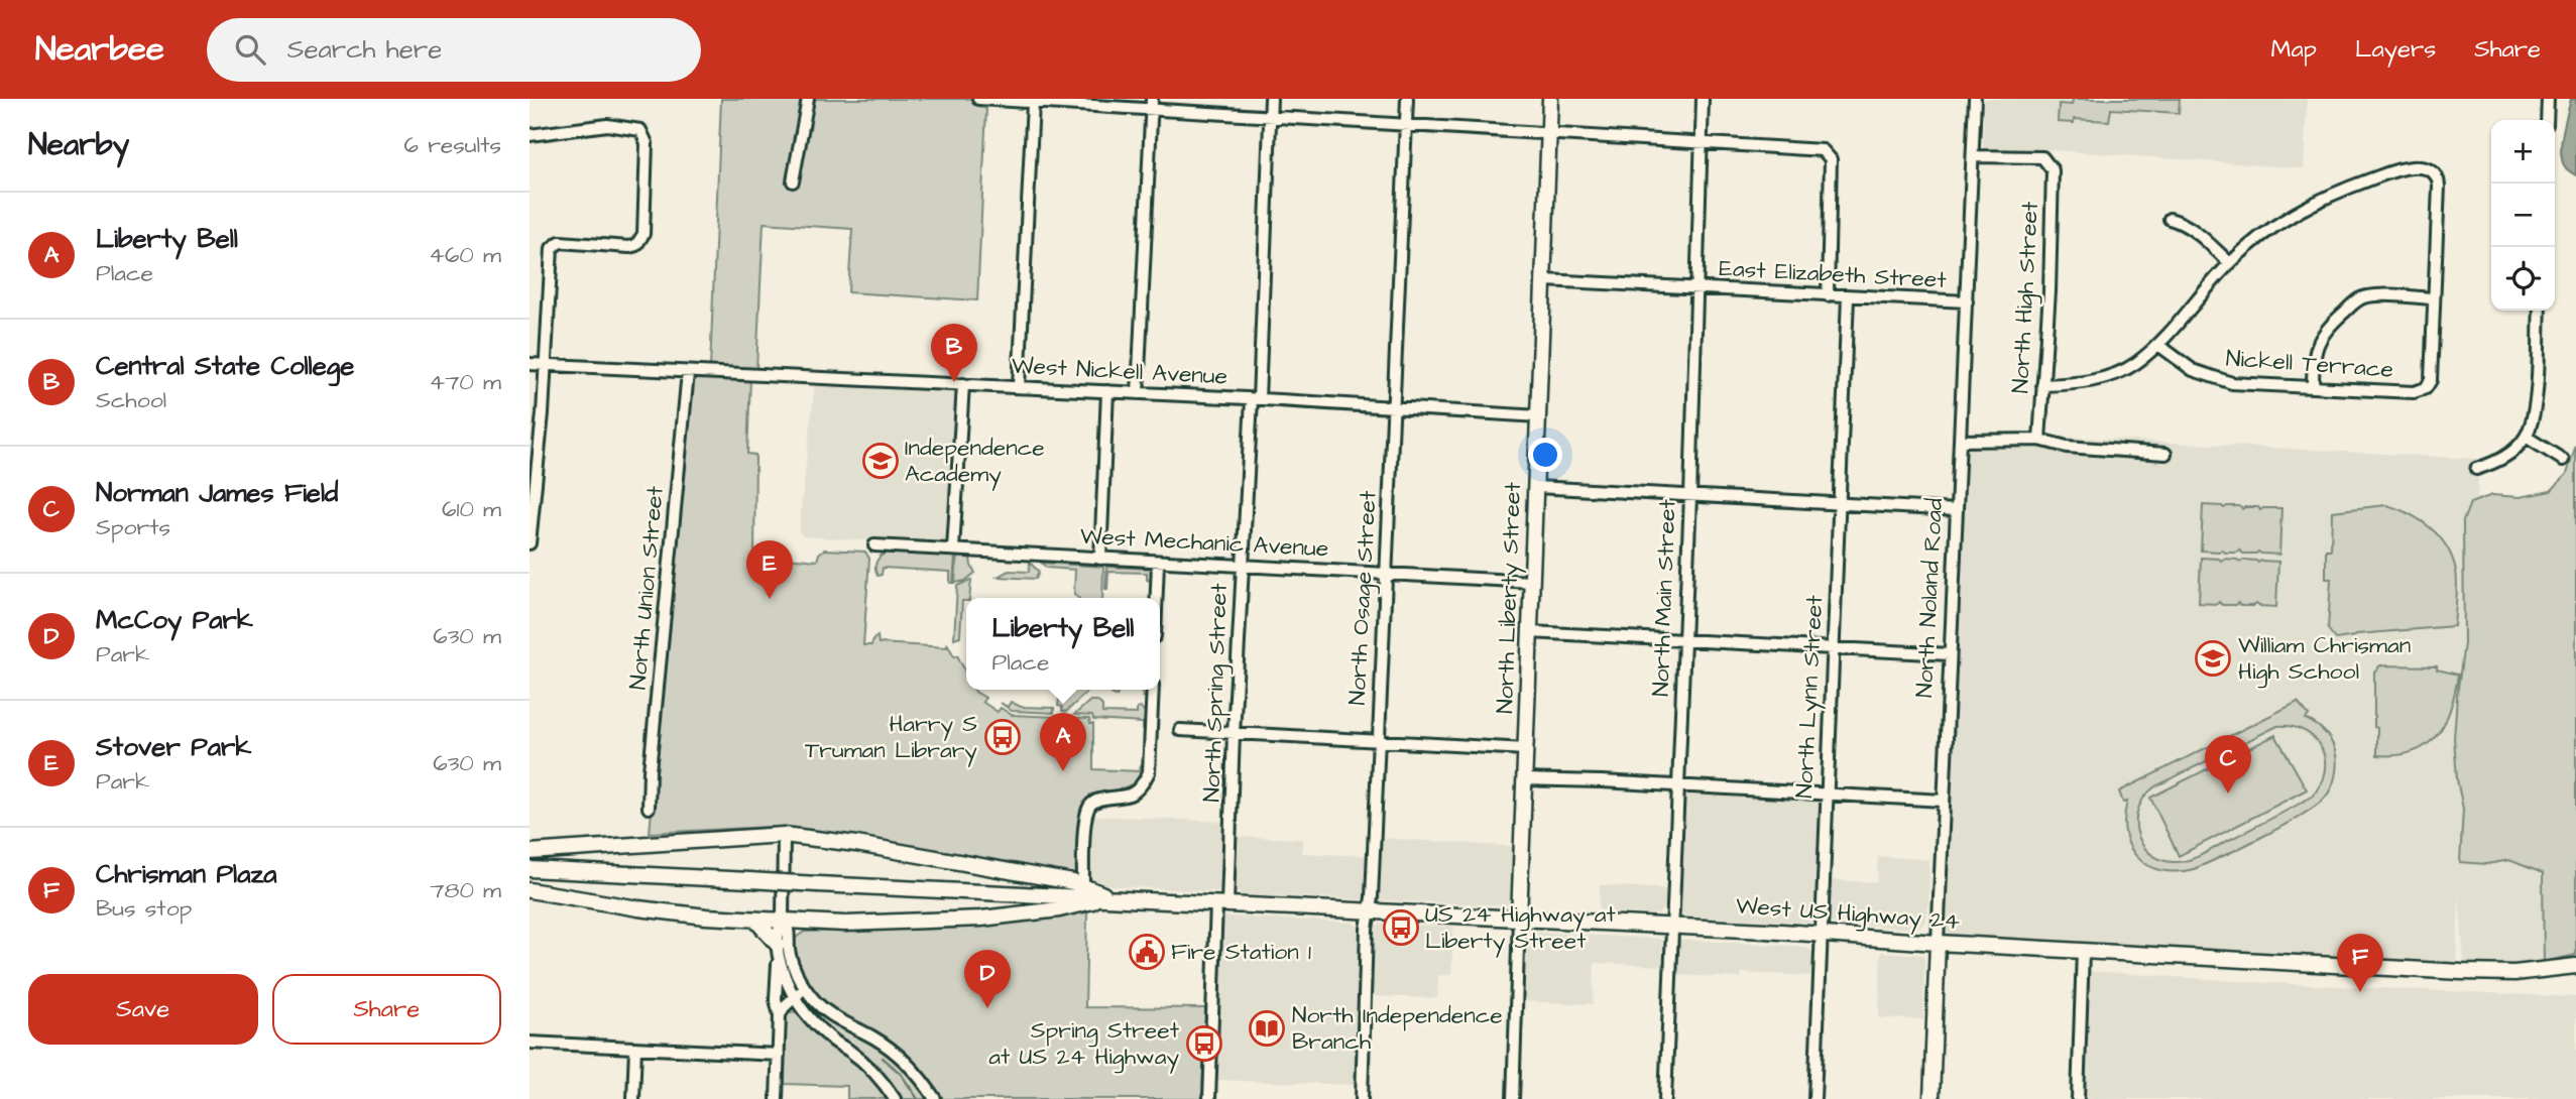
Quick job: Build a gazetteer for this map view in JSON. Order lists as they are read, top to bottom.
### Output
{
  "streets": {
    "main road": ["North Liberty Street", "North Noland Road", "West US Highway 24"],
    "street": [
      "East Elizabeth Street",
      "North High Street",
      "Nickell Terrace",
      "West Nickell Avenue",
      "West Mechanic Avenue",
      "North Union Street",
      "North Osage Street",
      "North Main Street",
      "North Spring Street",
      "North Lynn Street"
    ]
  },
  "crossings": [
    ["East Elizabeth Street", "North Liberty Street"],
    ["East Elizabeth Street", "North Main Street"],
    ["East Elizabeth Street", "North Noland Road"],
    ["East Elizabeth Street", "North Lynn Street"],
    ["North High Street", "North Noland Road"],
    ["West Nickell Avenue", "North Union Street"],
    ["West Nickell Avenue", "North Osage Street"],
    ["West Nickell Avenue", "North Liberty Street"],
    ["West Nickell Avenue", "North Spring Street"],
    ["West Mechanic Avenue", "North Osage Street"],
    ["West Mechanic Avenue", "North Liberty Street"],
    ["West Mechanic Avenue", "North Spring Street"],
    ["North Osage Street", "West US Highway 24"],
    ["North Liberty Street", "West US Highway 24"],
    ["North Main Street", "West US Highway 24"],
    ["North Noland Road", "West US Highway 24"],
    ["North Spring Street", "West US Highway 24"],
    ["North Lynn Street", "West US Highway 24"]
  ],
  "places": {
    "school or university": ["Independence Academy", "William Chrisman High School"],
    "bus stop": ["Harry S Truman Library", "US 24 Highway at Liberty Street", "Spring Street at US 24 Highway"],
    "public building": ["Fire Station 1"],
    "library": ["North Independence Branch"]
  },
  "page": {
    "header": "Nearbee",
    "search": "Search here",
    "nav": ["Map", "Layers", "Share"],
    "heading": ["Nearby", "6 results"],
    "map_buttons": ["+", "−"],
    "list": [
      {
        "mark": "A",
        "name": "Liberty Bell",
        "note": "Place",
        "value": "460 m"
      },
      {
        "mark": "B",
        "name": "Central State College",
        "note": "School",
        "value": "470 m"
      },
      {
        "mark": "C",
        "name": "Norman James Field",
        "note": "Sports",
        "value": "610 m"
      },
      {
        "mark": "D",
        "name": "McCoy Park",
        "note": "Park",
        "value": "630 m"
      },
      {
        "mark": "E",
        "name": "Stover Park",
        "note": "Park",
        "value": "630 m"
      },
      {
        "mark": "F",
        "name": "Chrisman Plaza",
        "note": "Bus stop",
        "value": "780 m"
      }
    ],
    "pins": [
      "B",
      "E",
      "A",
      "C",
      "F",
      "D"
    ],
    "popup": ["Liberty Bell", "Place"],
    "buttons": ["Save", "Share"]
  }
}
